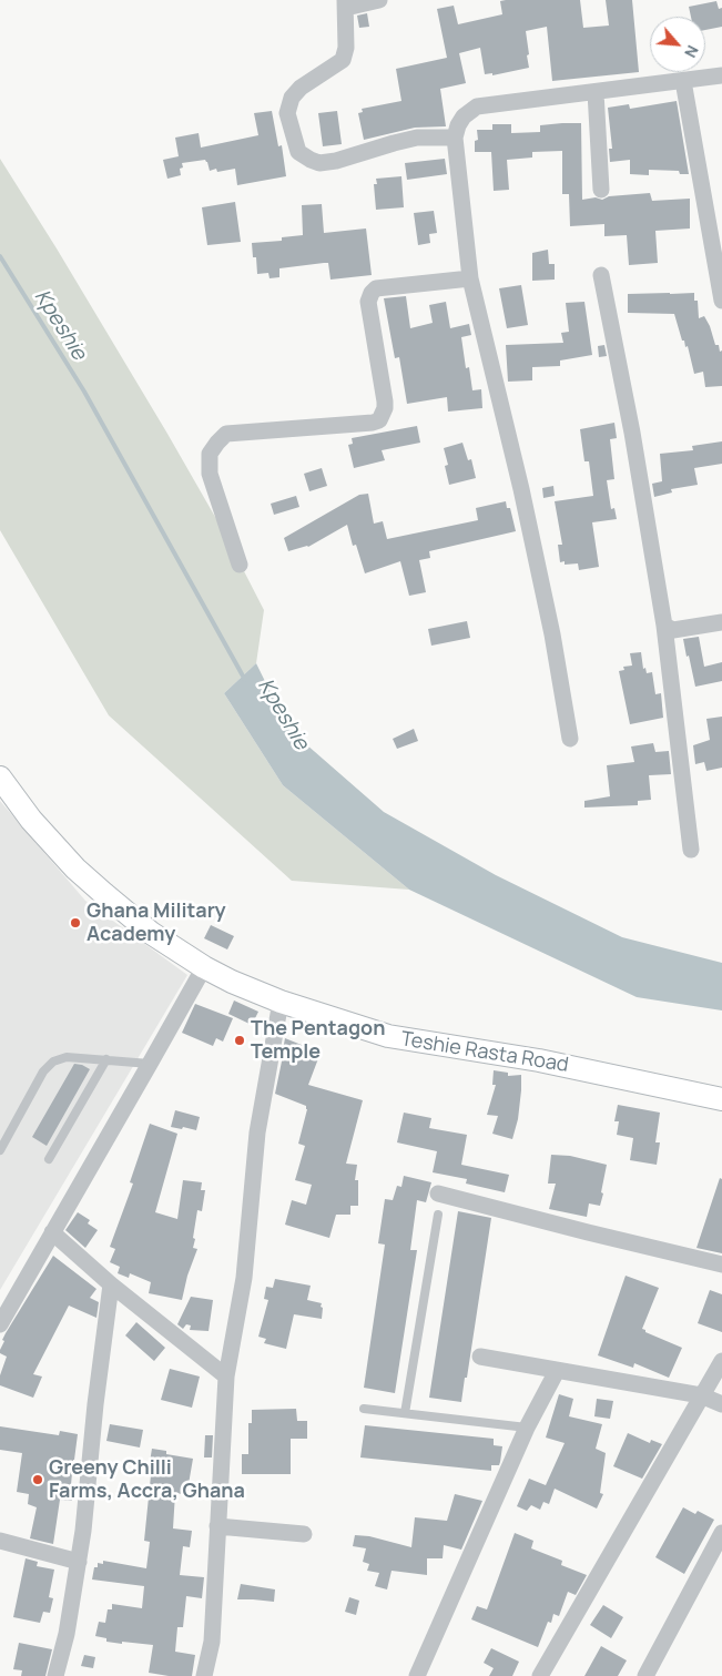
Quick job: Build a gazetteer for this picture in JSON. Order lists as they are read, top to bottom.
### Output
{
  "streets": {
    "main road": ["Teshie Rasta Road"]
  },
  "water": ["Kpeshie"],
  "places": ["Ghana Military Academy", "The Pentagon Temple", "Greeny Chilli Farms, Accra, Ghana"],
  "north": "bottom right"
}
